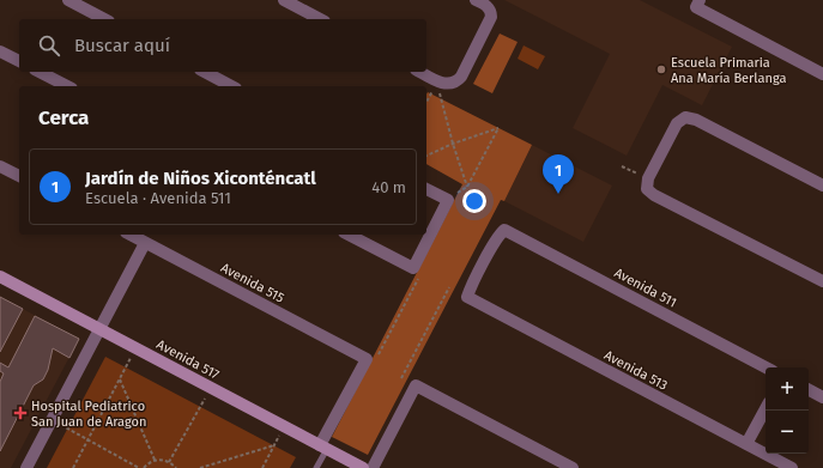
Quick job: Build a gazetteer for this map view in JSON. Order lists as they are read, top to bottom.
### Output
{
  "streets": {
    "street": [
      "Avenida 515",
      "Avenida 511",
      "Avenida 517",
      "Avenida 513"
    ]
  },
  "crossings": [
    ["Avenida 511", "Avenida 513"]
  ],
  "places": {
    "other": ["Escuela Primaria Ana María Berlanga"],
    "health": ["Hospital Pediatrico San Juan de Aragon"]
  },
  "page": {
    "search": "Buscar aquí",
    "heading": "Cerca",
    "list": [
      {
        "mark": "1",
        "name": "Jardín de Niños Xiconténcatl",
        "note": "Escuela · Avenida 511",
        "value": "40 m"
      }
    ],
    "pins": "1",
    "map_buttons": ["+", "−"]
  }
}
